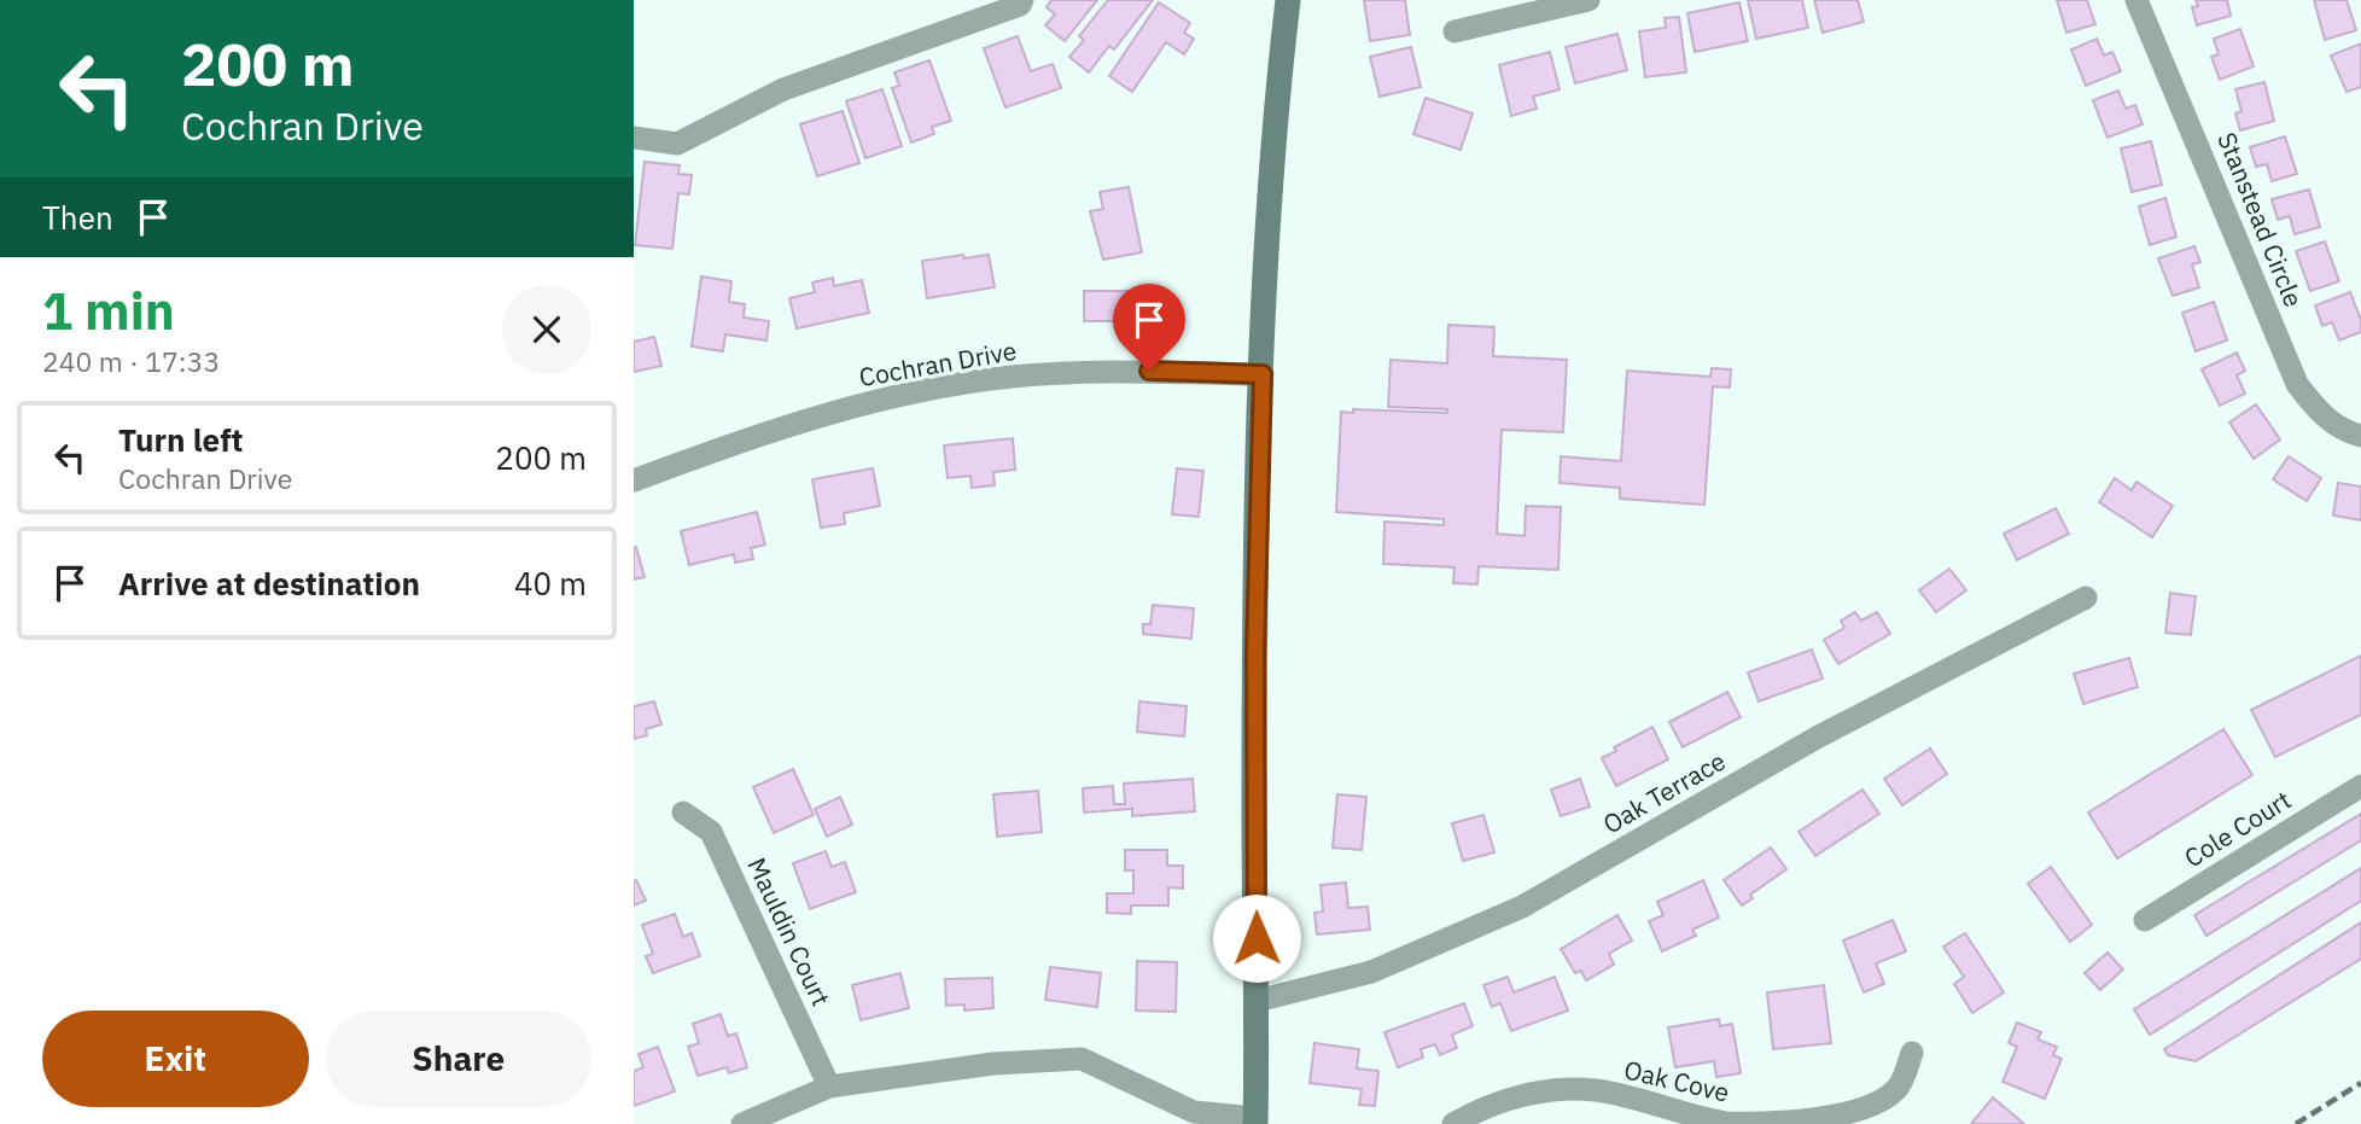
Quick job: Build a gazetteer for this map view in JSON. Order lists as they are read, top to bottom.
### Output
{
  "streets": {
    "street": [
      "Stanstead Circle",
      "Cochran Drive",
      "Oak Terrace",
      "Cole Court",
      "Mauldin Court",
      "Oak Cove"
    ]
  },
  "page": {
    "turn": ["200 m", "Cochran Drive"],
    "then": "Then",
    "heading": ["1 min", "240 m · 17:33"],
    "list": [
      {
        "name": "Turn left",
        "note": "Cochran Drive",
        "value": "200 m"
      },
      {
        "name": "Arrive at destination",
        "value": "40 m"
      }
    ],
    "buttons": ["Exit", "Share"]
  }
}
